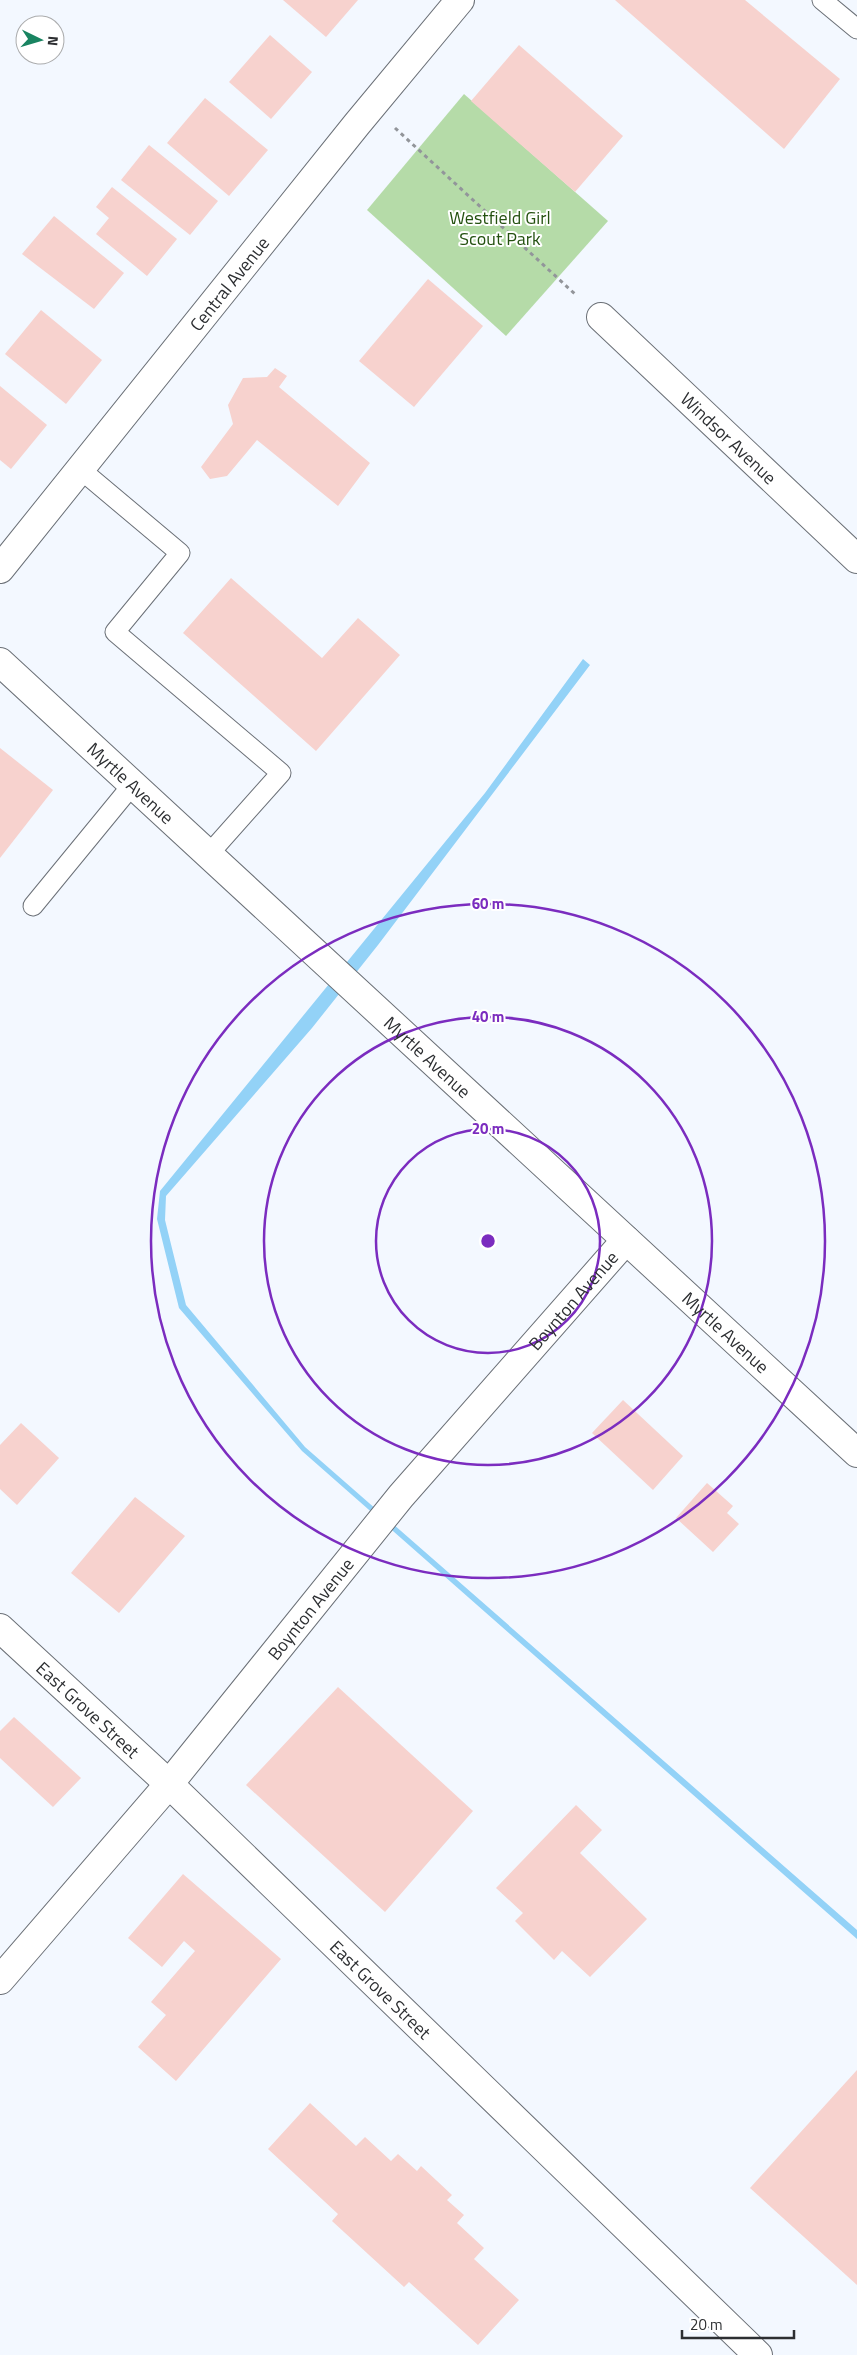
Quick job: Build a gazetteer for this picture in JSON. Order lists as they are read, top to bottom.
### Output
{
  "streets": {
    "street": [
      "Central Avenue",
      "Windsor Avenue",
      "Myrtle Avenue",
      "Boynton Avenue",
      "East Grove Street"
    ]
  },
  "crossings": [
    ["Myrtle Avenue", "Boynton Avenue"],
    ["Boynton Avenue", "East Grove Street"]
  ],
  "parks": ["Westfield Girl Scout Park"],
  "scale_bar": "20 m",
  "north": "right",
  "rings": ["60 m", "40 m", "20 m"]
}
